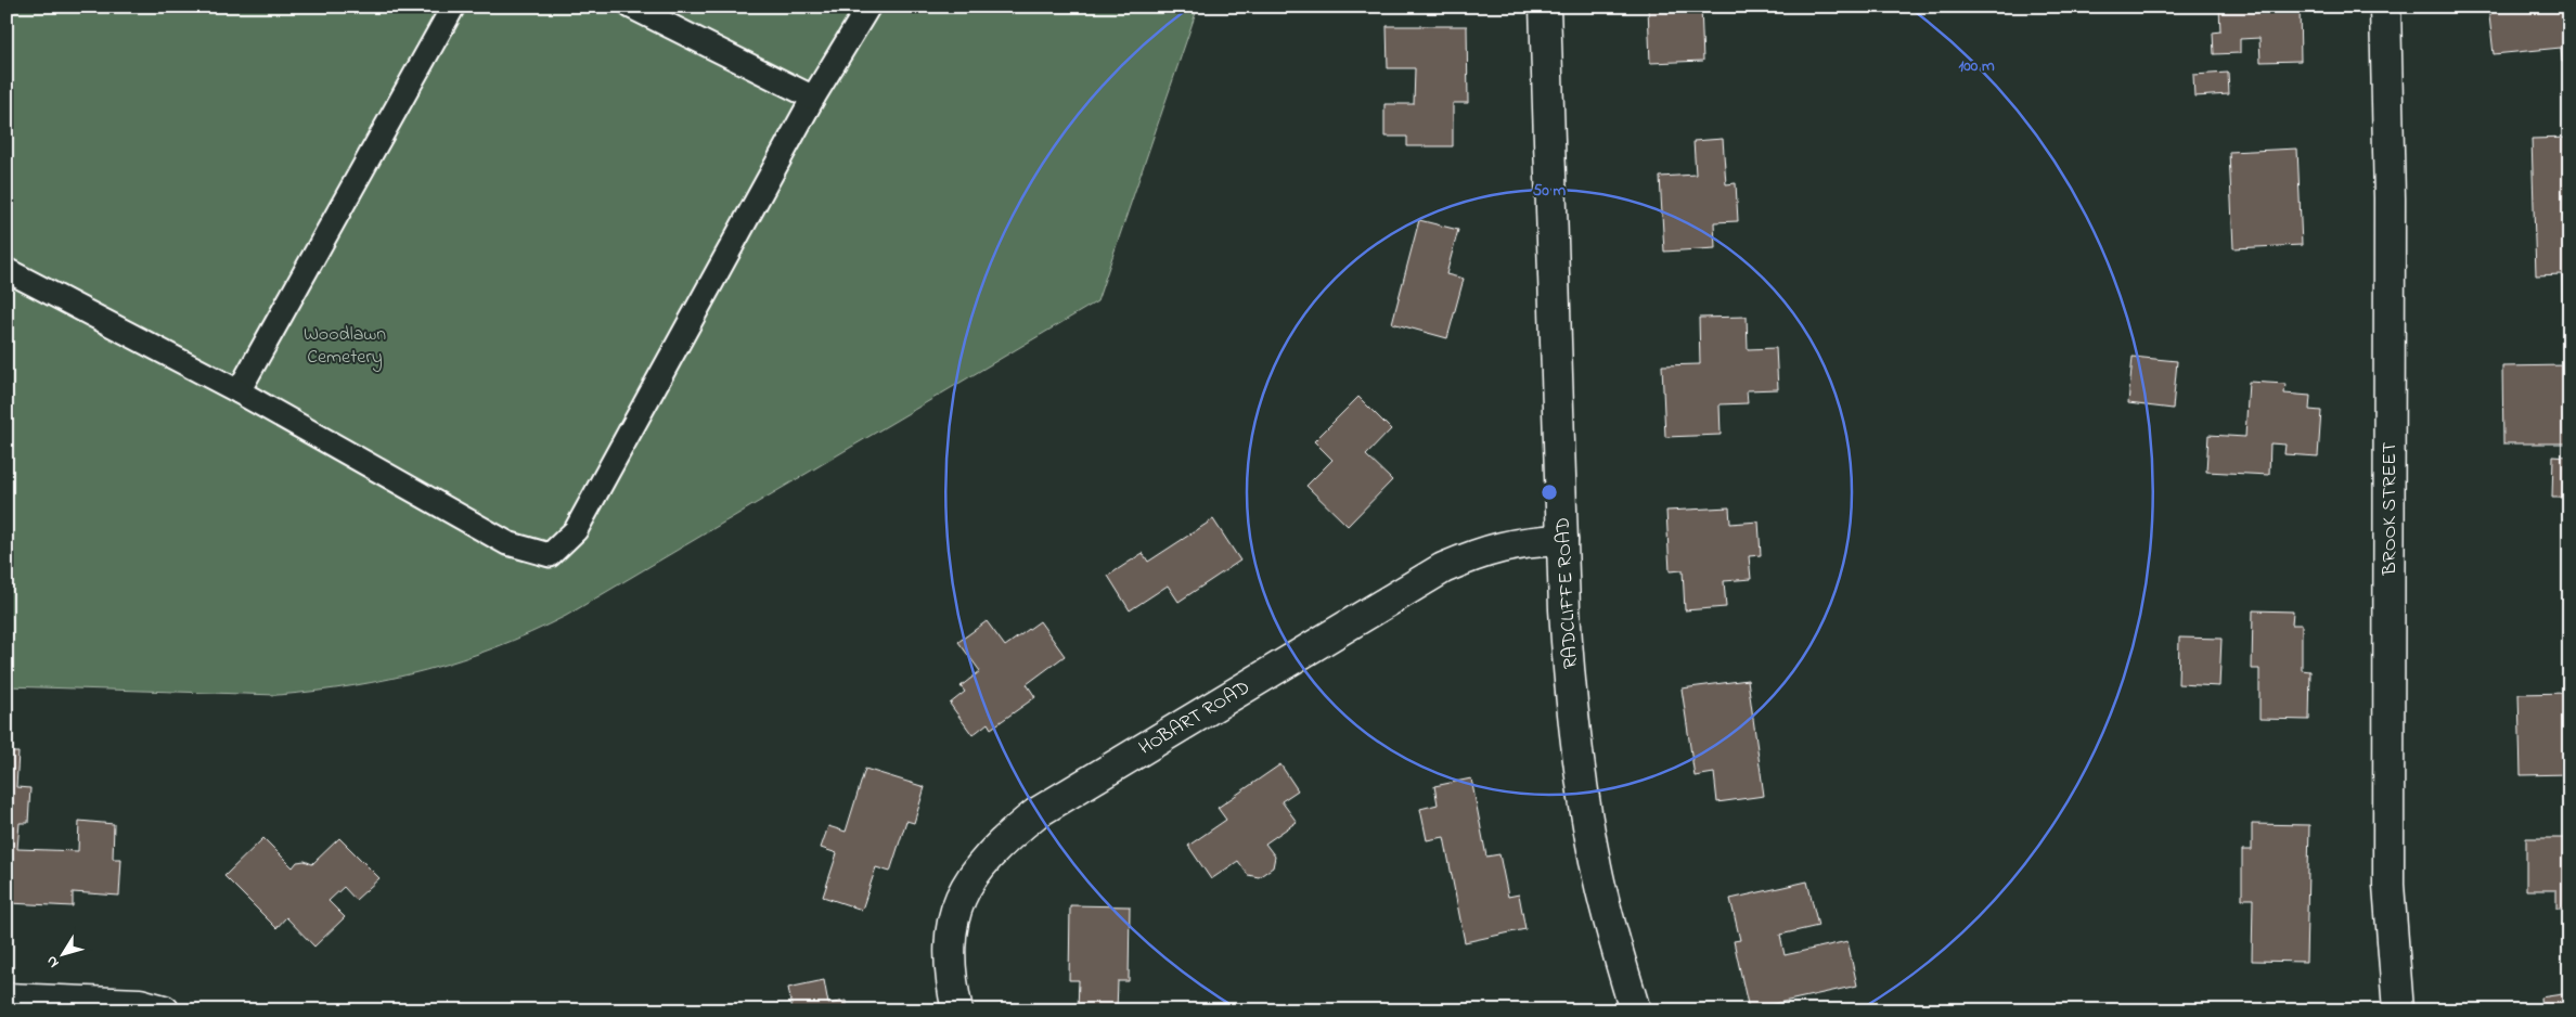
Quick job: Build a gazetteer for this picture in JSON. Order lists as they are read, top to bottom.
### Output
{
  "streets": {
    "street": ["BROOK STREET", "RADCLIFFE ROAD", "HOBART ROAD"]
  },
  "crossings": [
    ["RADCLIFFE ROAD", "HOBART ROAD"]
  ],
  "parks": ["Woodlawn Cemetery"],
  "north": "bottom left",
  "rings": ["100 m", "50 m"]
}
